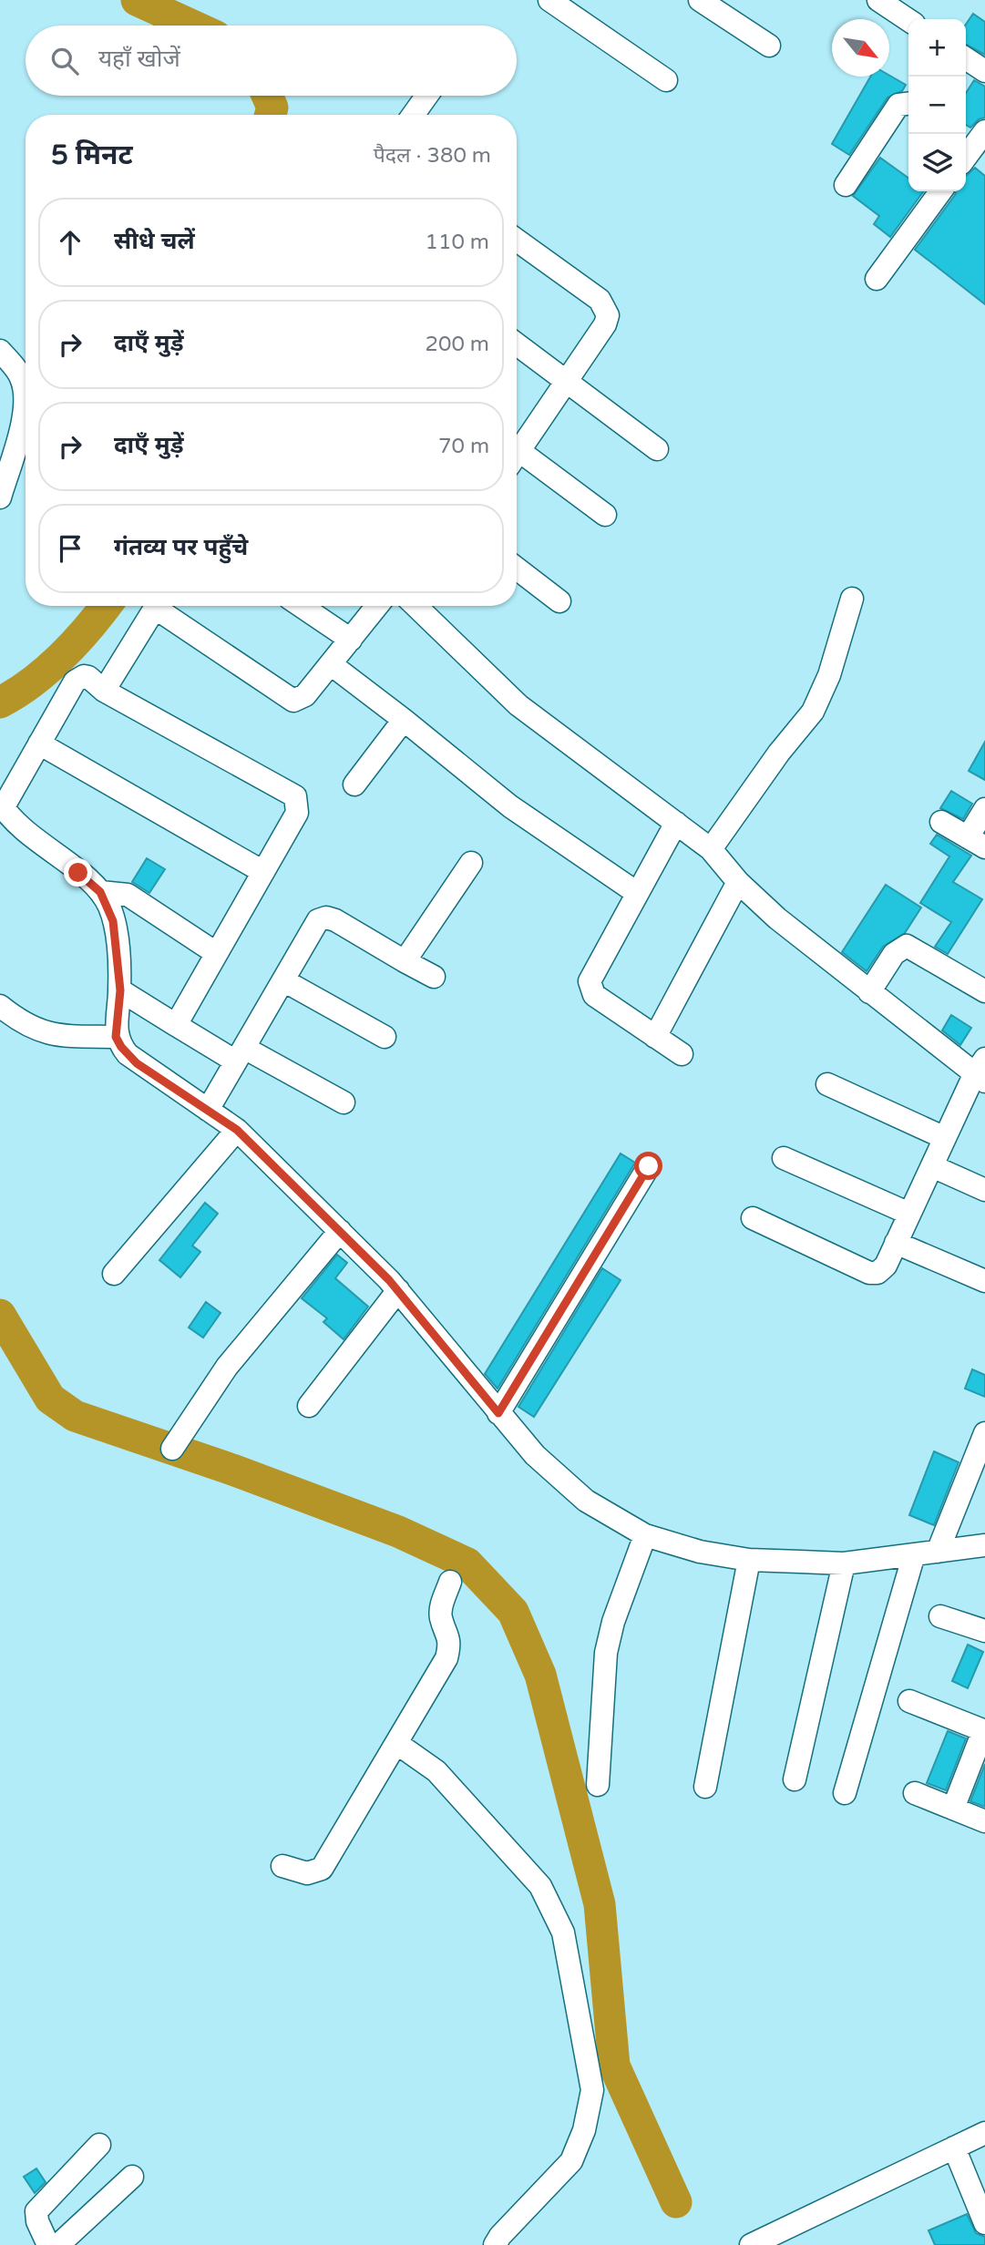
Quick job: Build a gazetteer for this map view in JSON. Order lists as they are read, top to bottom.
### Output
{
  "north": "bottom right",
  "page": {
    "map_buttons": ["+", "−"],
    "search": "यहाँ खोजें",
    "heading": ["5 मिनट", "पैदल · 380 m"],
    "list": [
      ["सीधे चलें", "110 m"],
      ["दाएँ मुड़ें", "200 m"],
      ["दाएँ मुड़ें", "70 m"],
      "गंतव्य पर पहुँचे"
    ]
  }
}
